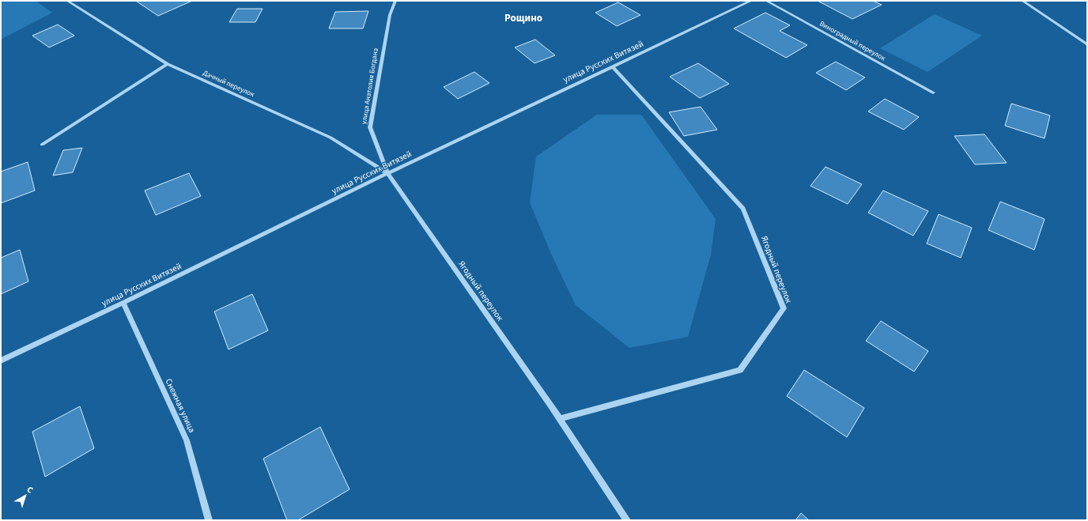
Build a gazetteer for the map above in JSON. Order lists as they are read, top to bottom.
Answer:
{
  "streets": {
    "street": [
      "Виноградный переулок",
      "улица Русских Витязей",
      "Дачный переулок",
      "улица Анатолия Богдана",
      "Ягодный переулок",
      "Снежная улица"
    ]
  },
  "crossings": [
    ["улица Русских Витязей", "Дачный переулок"],
    ["улица Русских Витязей", "улица Анатолия Богдана"],
    ["улица Русских Витязей", "Ягодный переулок"],
    ["улица Русских Витязей", "Снежная улица"],
    ["Дачный переулок", "улица Анатолия Богдана"],
    ["Дачный переулок", "Ягодный переулок"],
    ["улица Анатолия Богдана", "Ягодный переулок"]
  ],
  "districts": ["Рощино"],
  "north": "top right"
}
